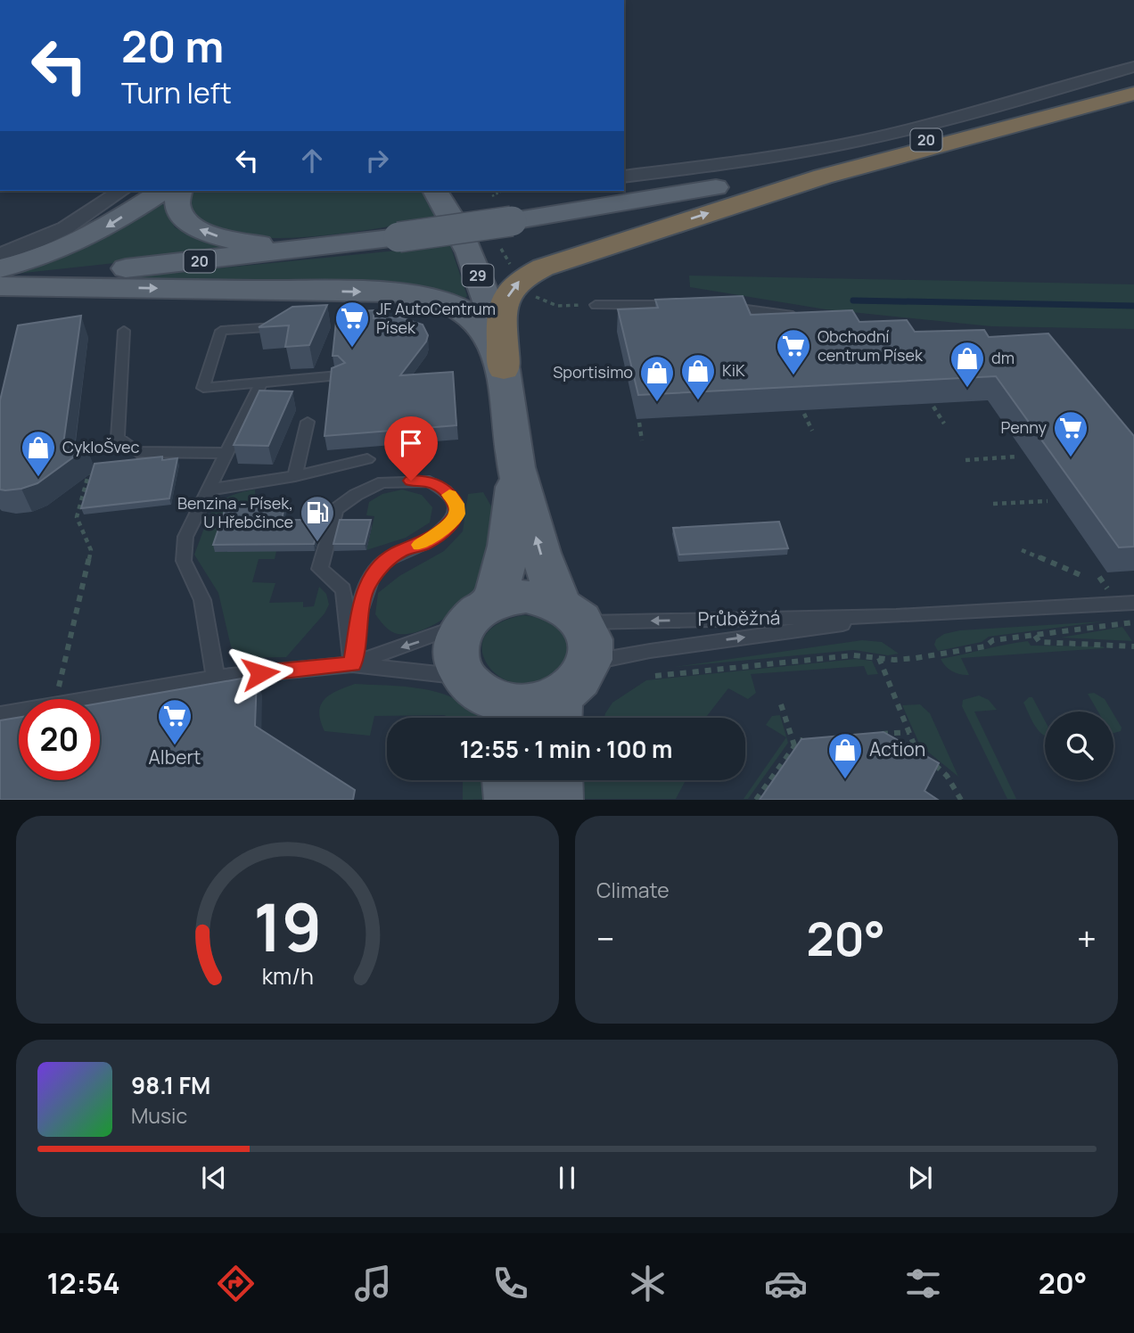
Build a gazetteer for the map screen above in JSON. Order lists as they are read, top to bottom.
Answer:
{
  "streets": {
    "highway": ["20"],
    "main road": ["29"],
    "lane": ["Průběžná"]
  },
  "crossings": [
    ["29", "Průběžná"]
  ],
  "places": {
    "supermarket": [
      "JF AutoCentrum Písek",
      "Obchodní centrum Písek",
      "Penny",
      "Albert"
    ],
    "shop": [
      "dm",
      "KiK",
      "Sportisimo",
      "CykloŠvec",
      "Action"
    ],
    "fuel station": ["Benzina - Písek, U Hřebčince"]
  },
  "page": {
    "turn": ["20 m", "Turn left"],
    "limit": "20",
    "trip": "12:55 · 1 min · 100 m",
    "tile": "Climate",
    "heat": ["−", "20°", "+"],
    "song": ["98.1 FM", "Music"],
    "tabs": ["12:54", "20°"],
    "gauge": ["19", "km/h"]
  }
}
